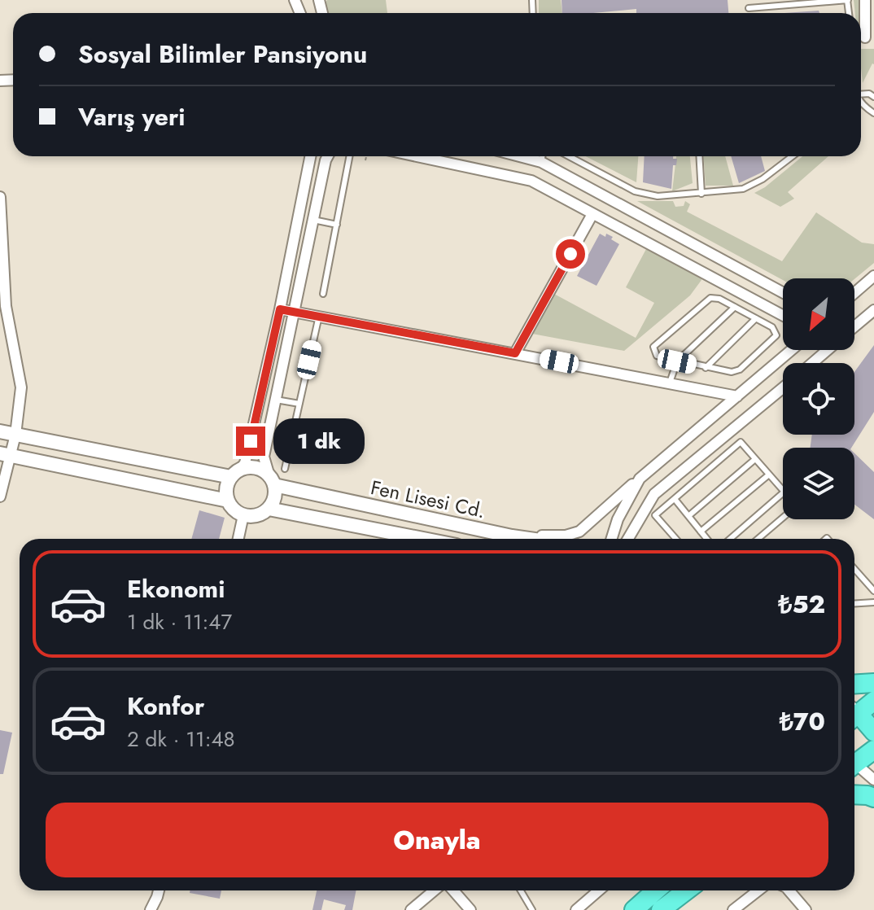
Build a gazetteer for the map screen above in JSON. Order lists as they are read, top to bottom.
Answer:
{
  "streets": {
    "street": ["Fen Lisesi Cd."]
  },
  "north": "bottom left",
  "page": {
    "banner": ["Sosyal Bilimler Pansiyonu", "Varış yeri"],
    "bubble": "1 dk",
    "list": [
      {
        "name": "Ekonomi",
        "note": "1 dk · 11:47",
        "value": "₺52"
      },
      {
        "name": "Konfor",
        "note": "2 dk · 11:48",
        "value": "₺70"
      }
    ],
    "buttons": "Onayla"
  }
}
